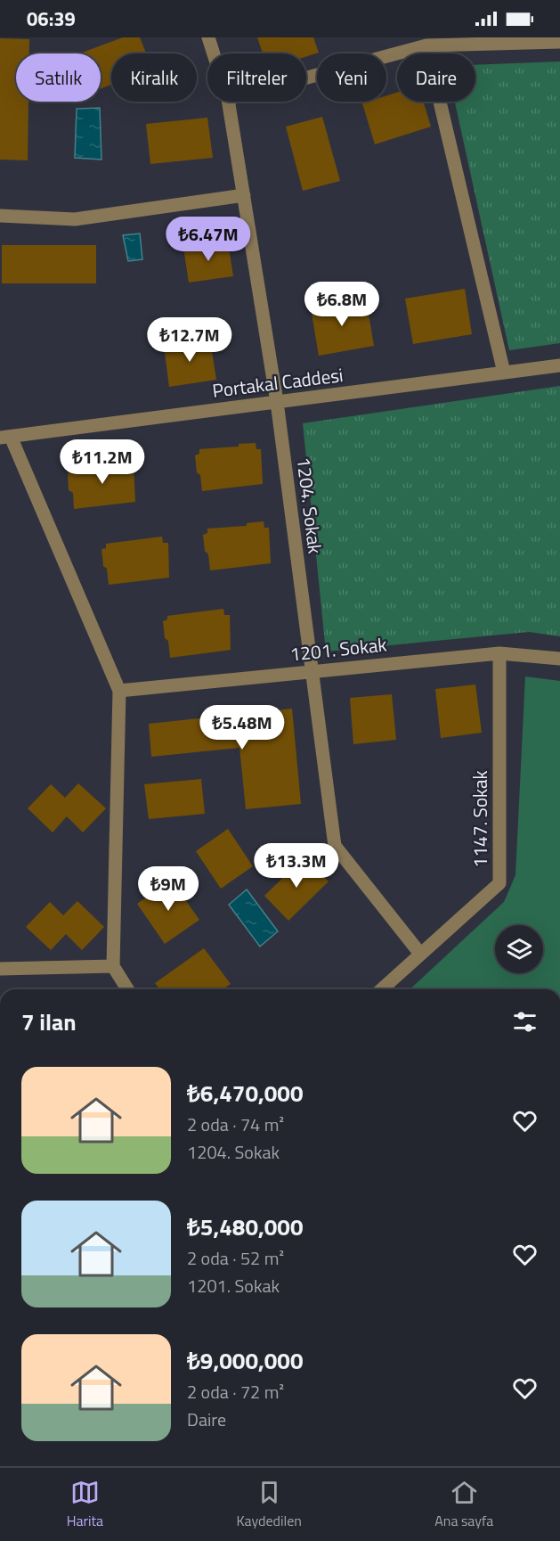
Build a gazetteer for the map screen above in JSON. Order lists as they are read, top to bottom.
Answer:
{
  "streets": {
    "street": [
      "Portakal Caddesi",
      "1204. Sokak",
      "1201. Sokak",
      "1147. Sokak"
    ]
  },
  "crossings": [
    ["Portakal Caddesi", "1204. Sokak"],
    ["1204. Sokak", "1201. Sokak"],
    ["1204. Sokak", "1147. Sokak"],
    ["1201. Sokak", "1147. Sokak"]
  ],
  "page": {
    "status": "06:39",
    "chip": [
      "Satılık",
      "Kiralık",
      "Filtreler",
      "Yeni",
      "Daire"
    ],
    "price": [
      "₺6.47M",
      "₺6.8M",
      "₺12.7M",
      "₺11.2M",
      "₺5.48M",
      "₺13.3M",
      "₺9M"
    ],
    "heading": "7 ilan",
    "list": [
      {
        "name": "₺6,470,000",
        "note": "2 oda · 74 m² · 1204. Sokak"
      },
      {
        "name": "₺5,480,000",
        "note": "2 oda · 52 m² · 1201. Sokak"
      },
      {
        "name": "₺9,000,000",
        "note": "2 oda · 72 m² · Daire"
      }
    ],
    "tabs": ["Harita", "Kaydedilen", "Ana sayfa"]
  }
}
